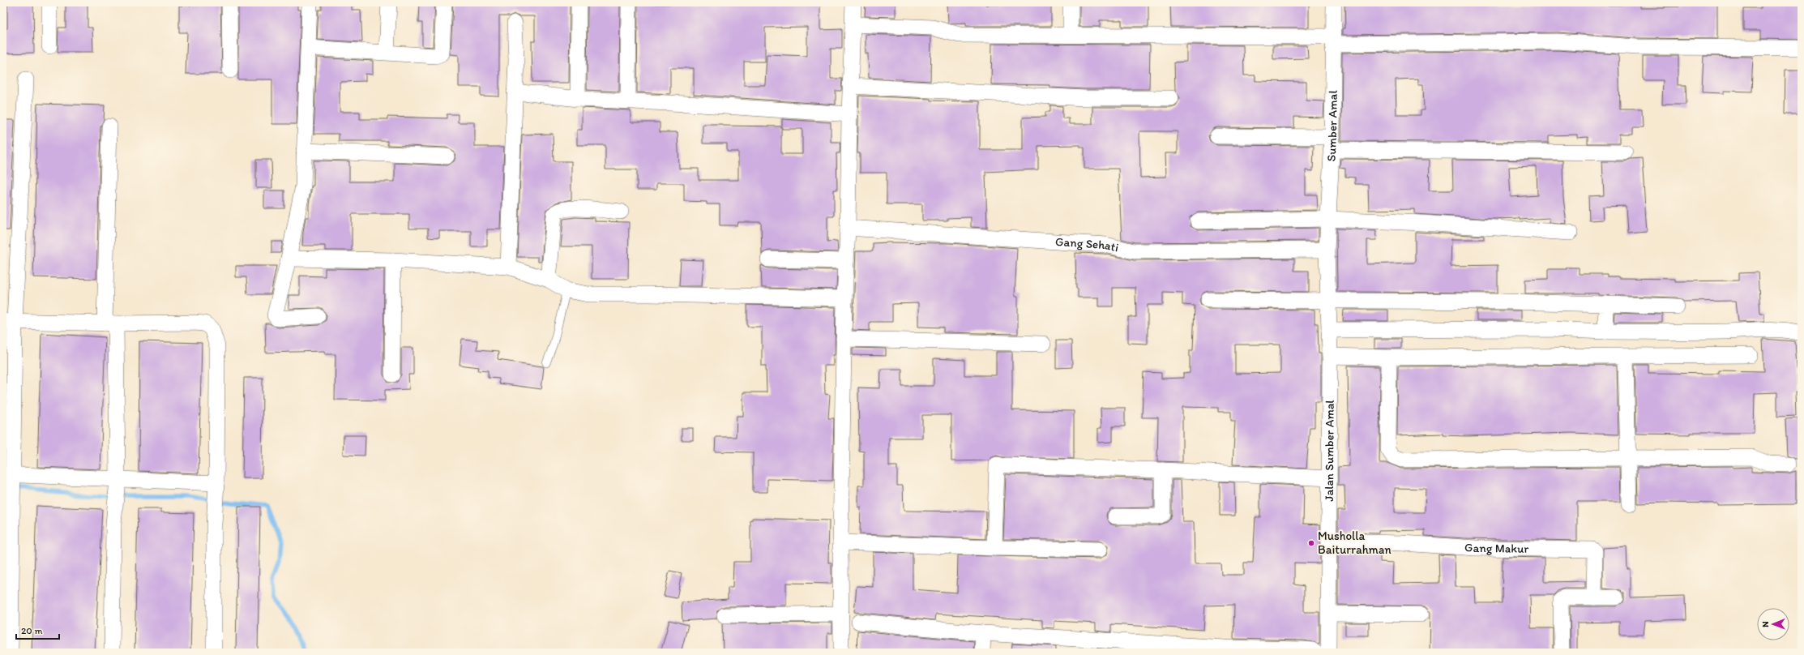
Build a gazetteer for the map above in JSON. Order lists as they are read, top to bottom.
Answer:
{
  "streets": {
    "street": [
      "Sumber Amal",
      "Gang Sehati",
      "Jalan Sumber Amal",
      "Gang Makur"
    ]
  },
  "crossings": [
    ["Sumber Amal", "Gang Sehati"],
    ["Sumber Amal", "Jalan Sumber Amal"],
    ["Gang Sehati", "Jalan Sumber Amal"],
    ["Jalan Sumber Amal", "Gang Makur"]
  ],
  "places": ["Musholla Baiturrahman"],
  "scale_bar": "20 m",
  "north": "left"
}
